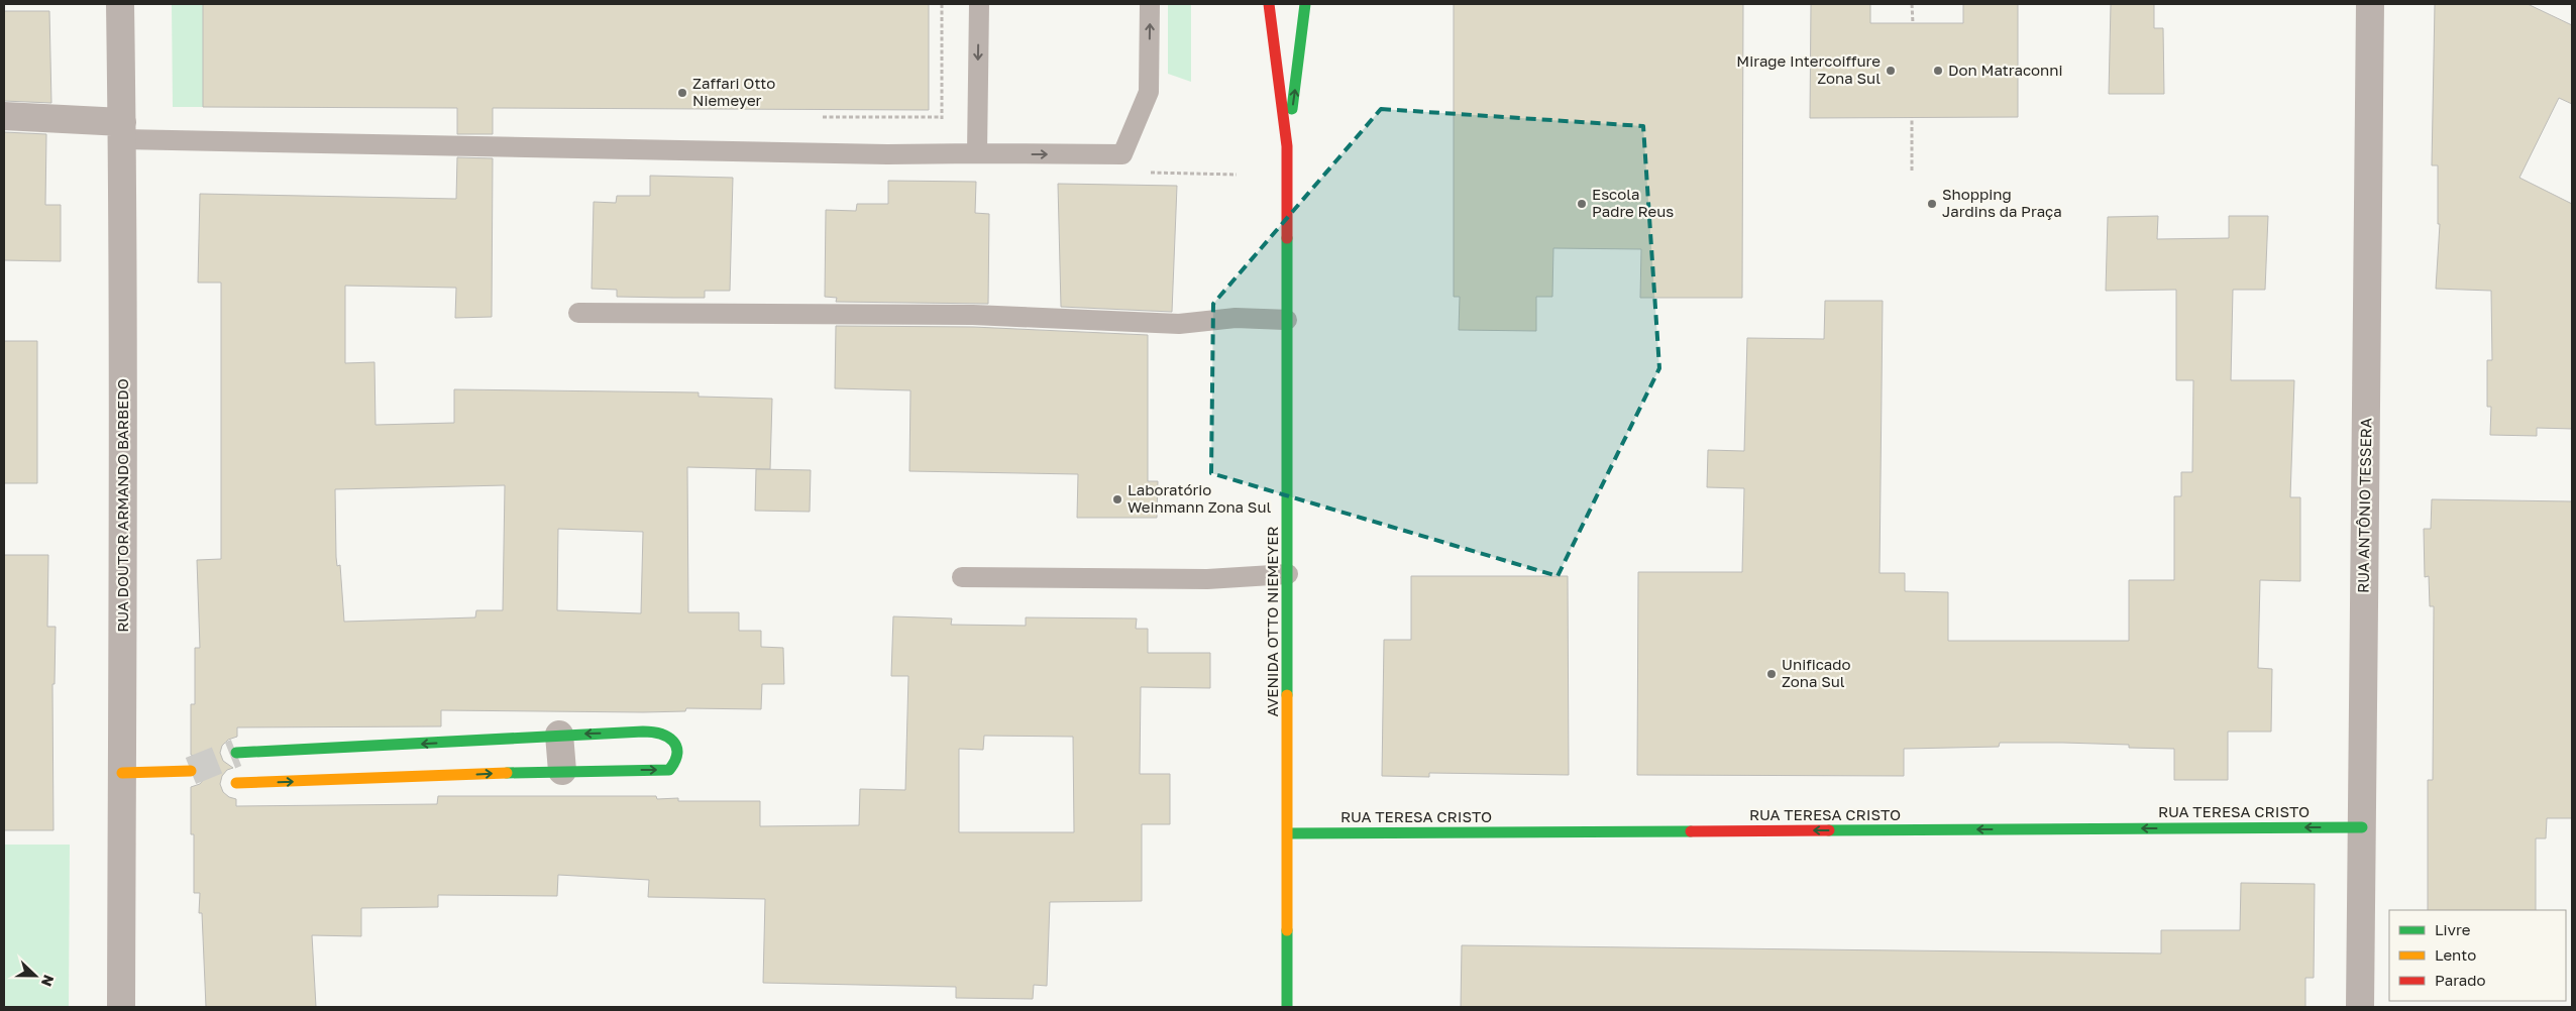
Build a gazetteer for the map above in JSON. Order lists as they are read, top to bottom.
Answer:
{
  "streets": {
    "street": [
      "RUA DOUTOR ARMANDO BARBEDO",
      "RUA ANTÔNIO TESSERA",
      "AVENIDA OTTO NIEMEYER",
      "RUA TERESA CRISTO"
    ]
  },
  "crossings": [
    ["RUA ANTÔNIO TESSERA", "RUA TERESA CRISTO"],
    ["AVENIDA OTTO NIEMEYER", "RUA TERESA CRISTO"]
  ],
  "one_way": ["RUA TERESA CRISTO"],
  "places": [
    "Mirage Intercoiffure Zona Sul",
    "Don Matraconni",
    "Zaffari Otto Niemeyer",
    "Escola Padre Reus",
    "Shopping Jardins da Praça",
    "Laboratório Weinmann Zona Sul",
    "Unificado Zona Sul"
  ],
  "legend": ["Livre", "Lento", "Parado"],
  "north": "right"
}
